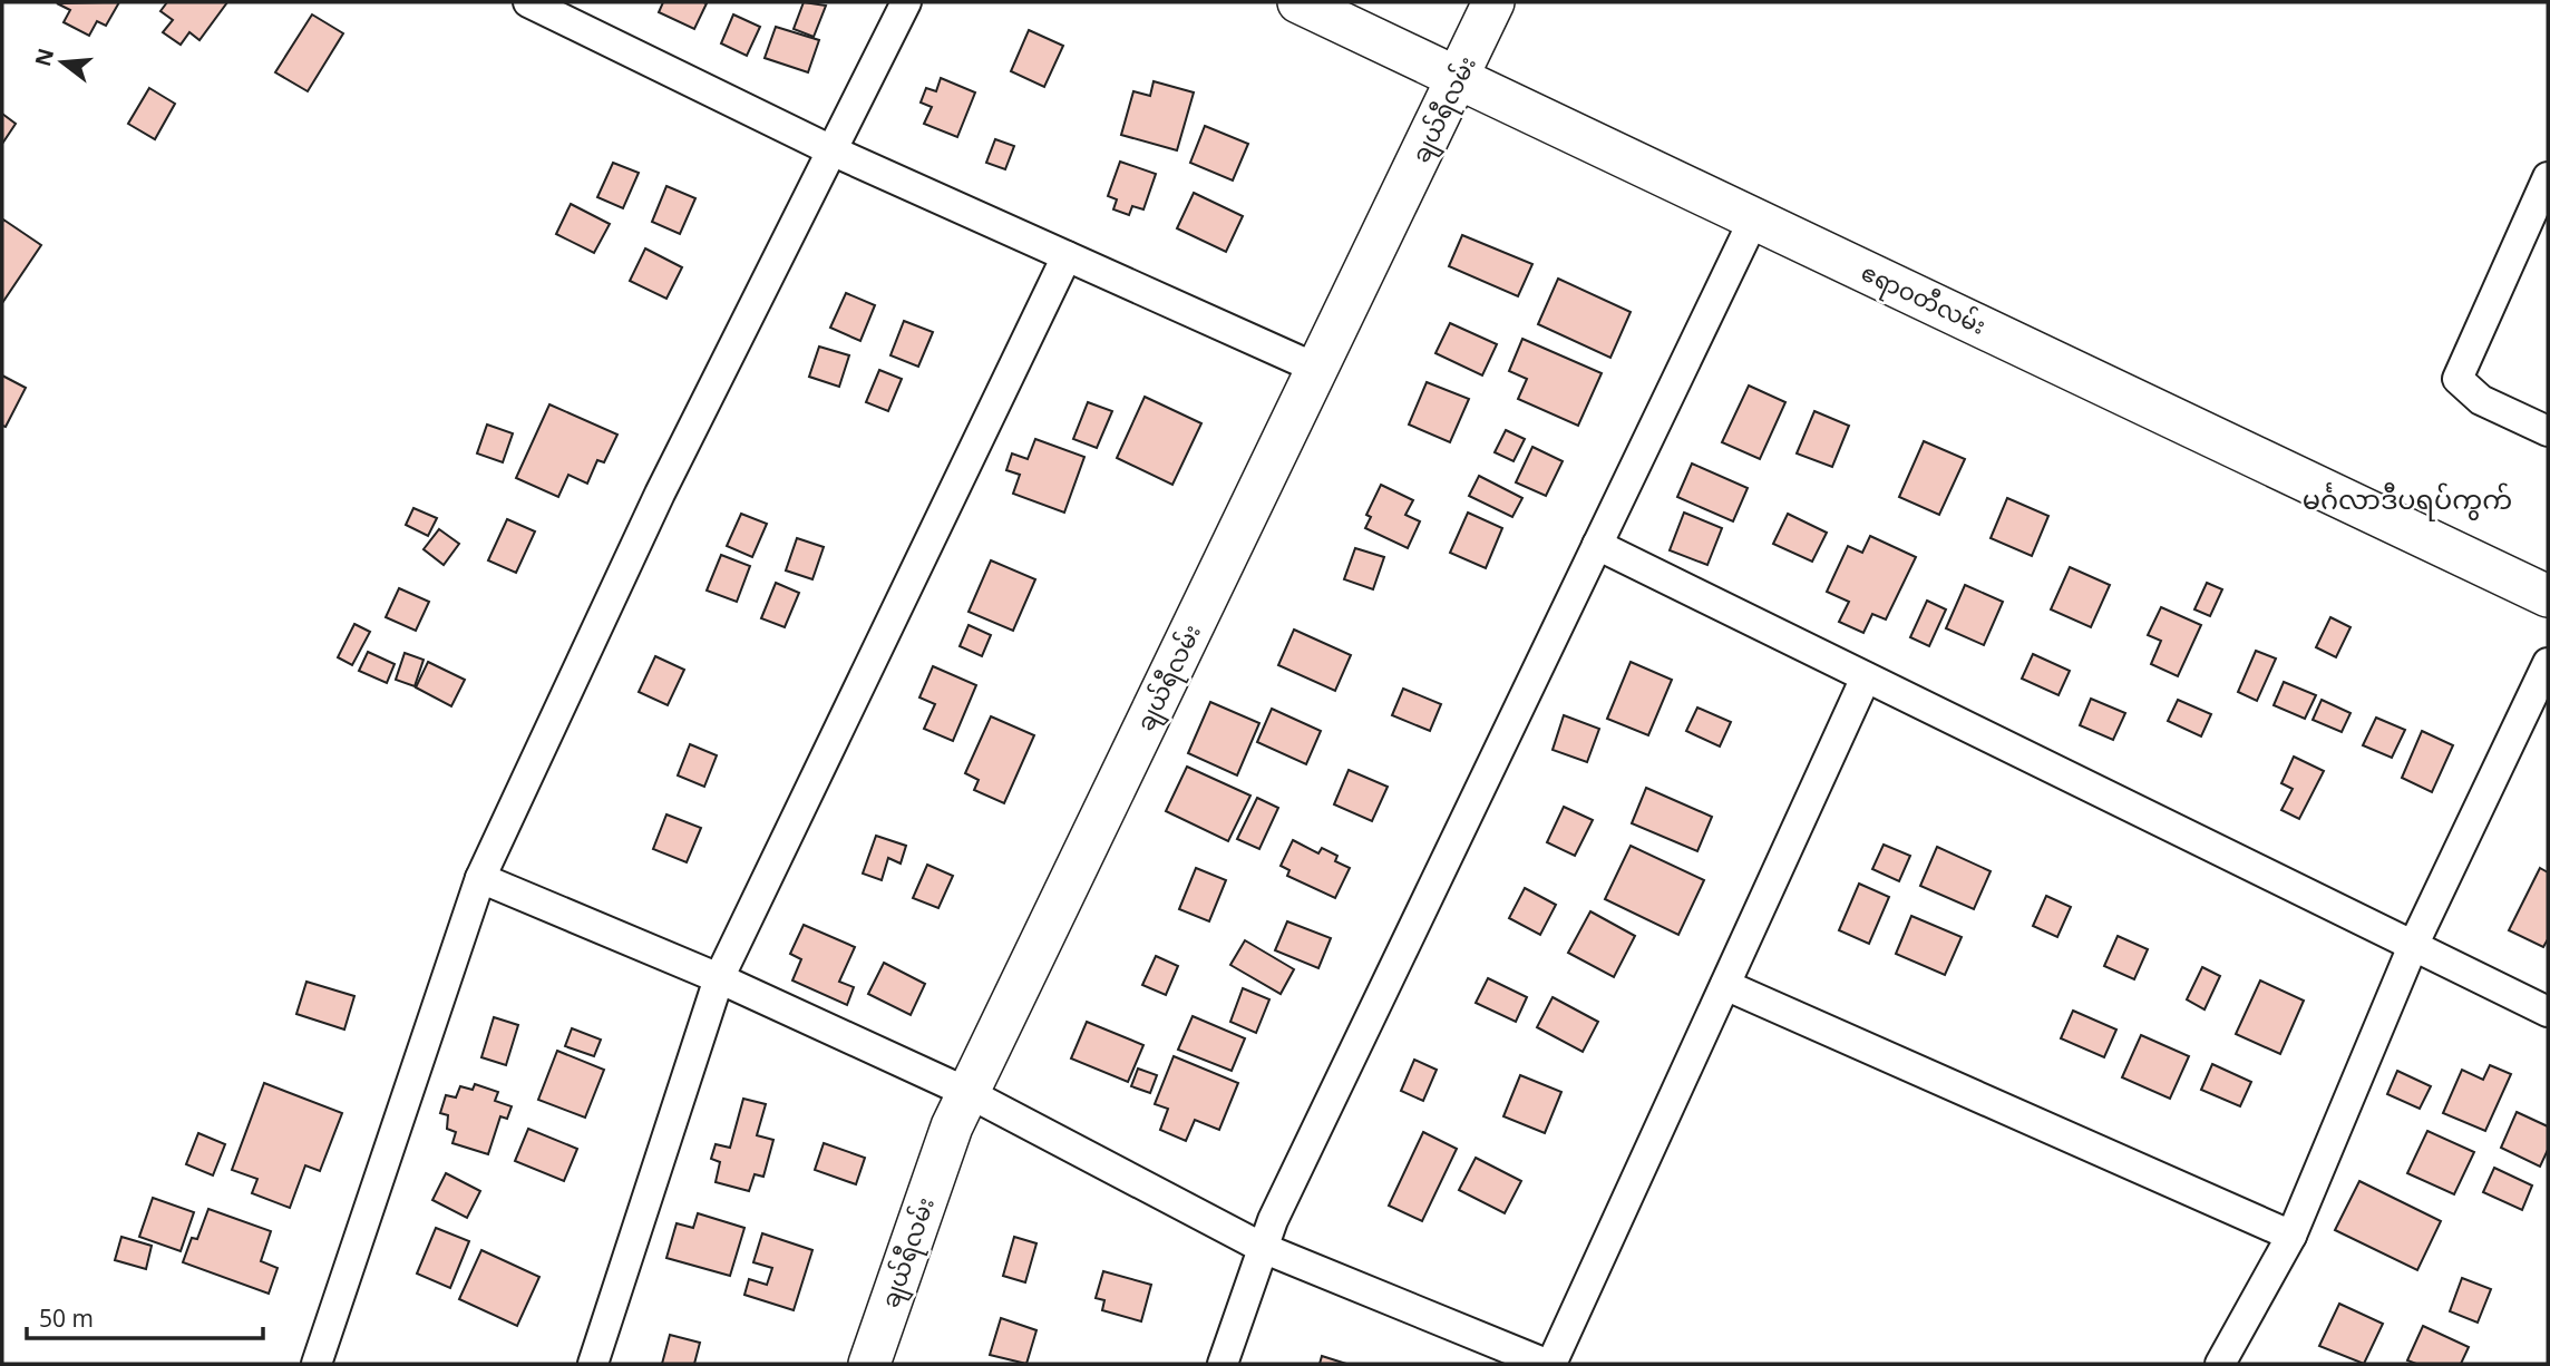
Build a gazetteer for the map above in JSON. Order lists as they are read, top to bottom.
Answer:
{
  "streets": {
    "street": ["ချယ်ရီလမ်း", "ဧရာဝတီလမ်း"]
  },
  "crossings": [
    ["ချယ်ရီလမ်း", "ဧရာဝတီလမ်း"]
  ],
  "districts": ["မင်္ဂလာဒီပရပ်ကွက်"],
  "scale_bar": "50 m",
  "north": "left"
}
